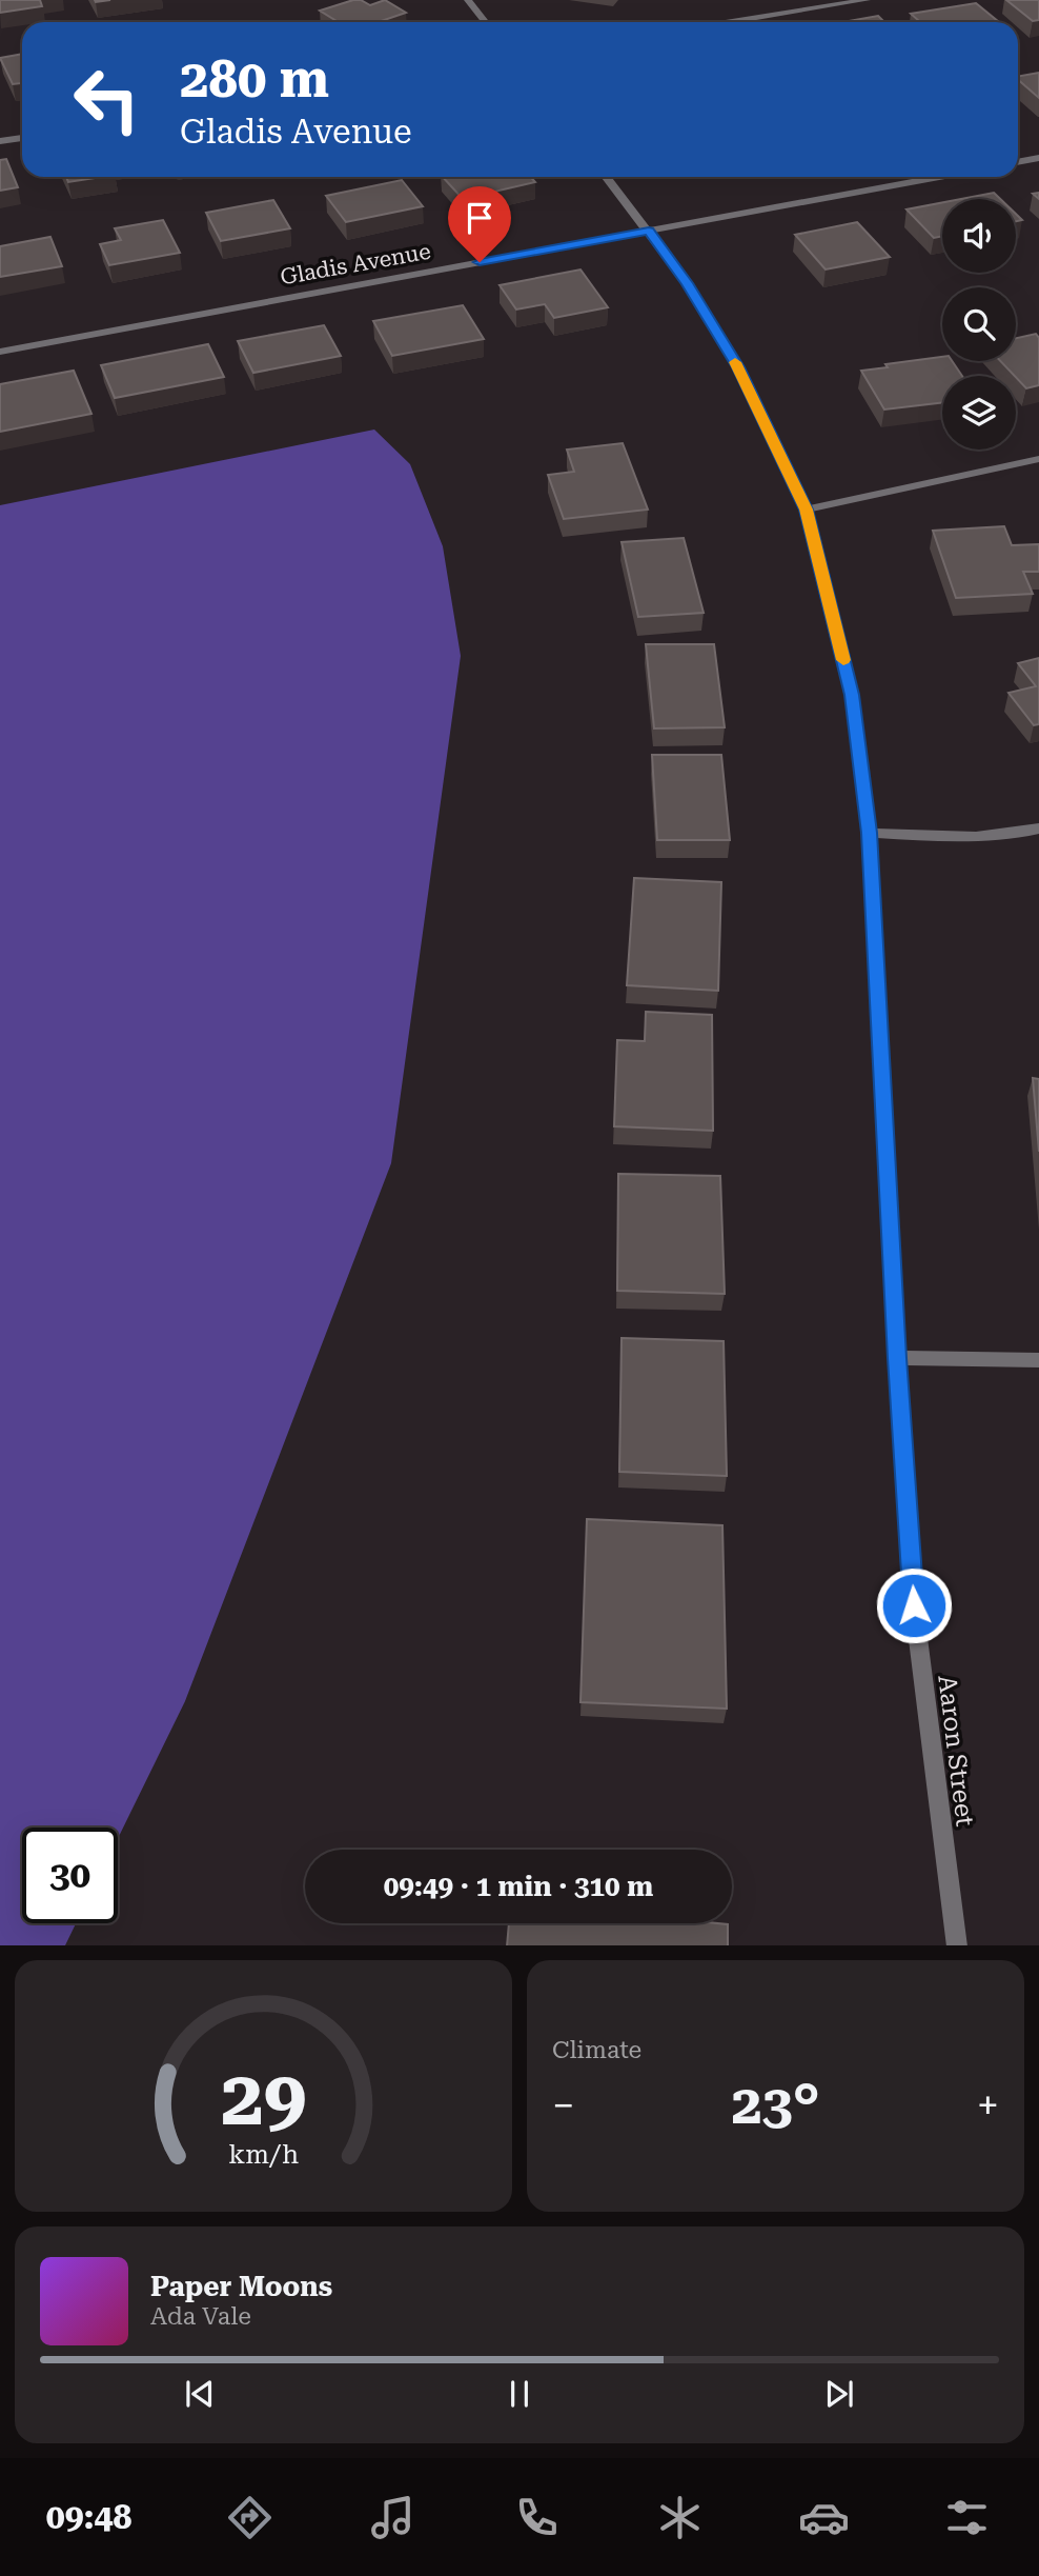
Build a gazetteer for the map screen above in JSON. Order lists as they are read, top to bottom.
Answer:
{
  "streets": {
    "street": ["Gladis Avenue", "Aaron Street"]
  },
  "crossings": [
    ["Gladis Avenue", "Aaron Street"]
  ],
  "page": {
    "turn": ["280 m", "Gladis Avenue"],
    "limit": "30",
    "trip": "09:49 · 1 min · 310 m",
    "tile": "Climate",
    "heat": ["−", "23°", "+"],
    "song": ["Paper Moons", "Ada Vale"],
    "tabs": "09:48",
    "gauge": ["29", "km/h"]
  }
}
